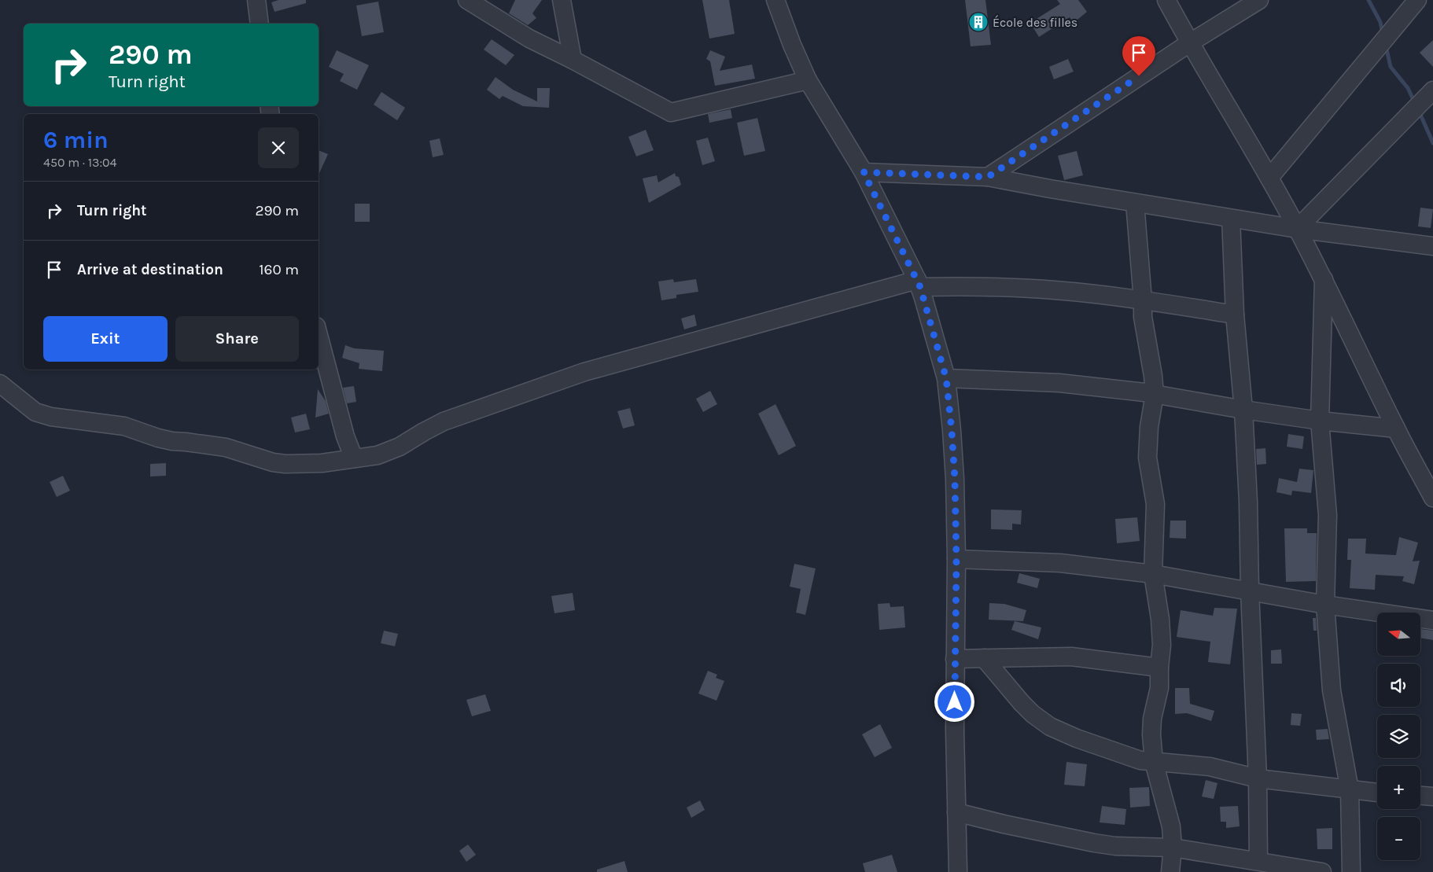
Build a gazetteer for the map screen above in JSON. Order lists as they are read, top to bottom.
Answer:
{
  "places": {
    "building": ["École des filles"]
  },
  "north": "left",
  "page": {
    "turn": ["290 m", "Turn right"],
    "heading": ["6 min", "450 m · 13:04"],
    "list": [
      {
        "name": "Turn right",
        "value": "290 m"
      },
      {
        "name": "Arrive at destination",
        "value": "160 m"
      }
    ],
    "buttons": ["Exit", "Share"],
    "map_buttons": ["+", "−"]
  }
}
